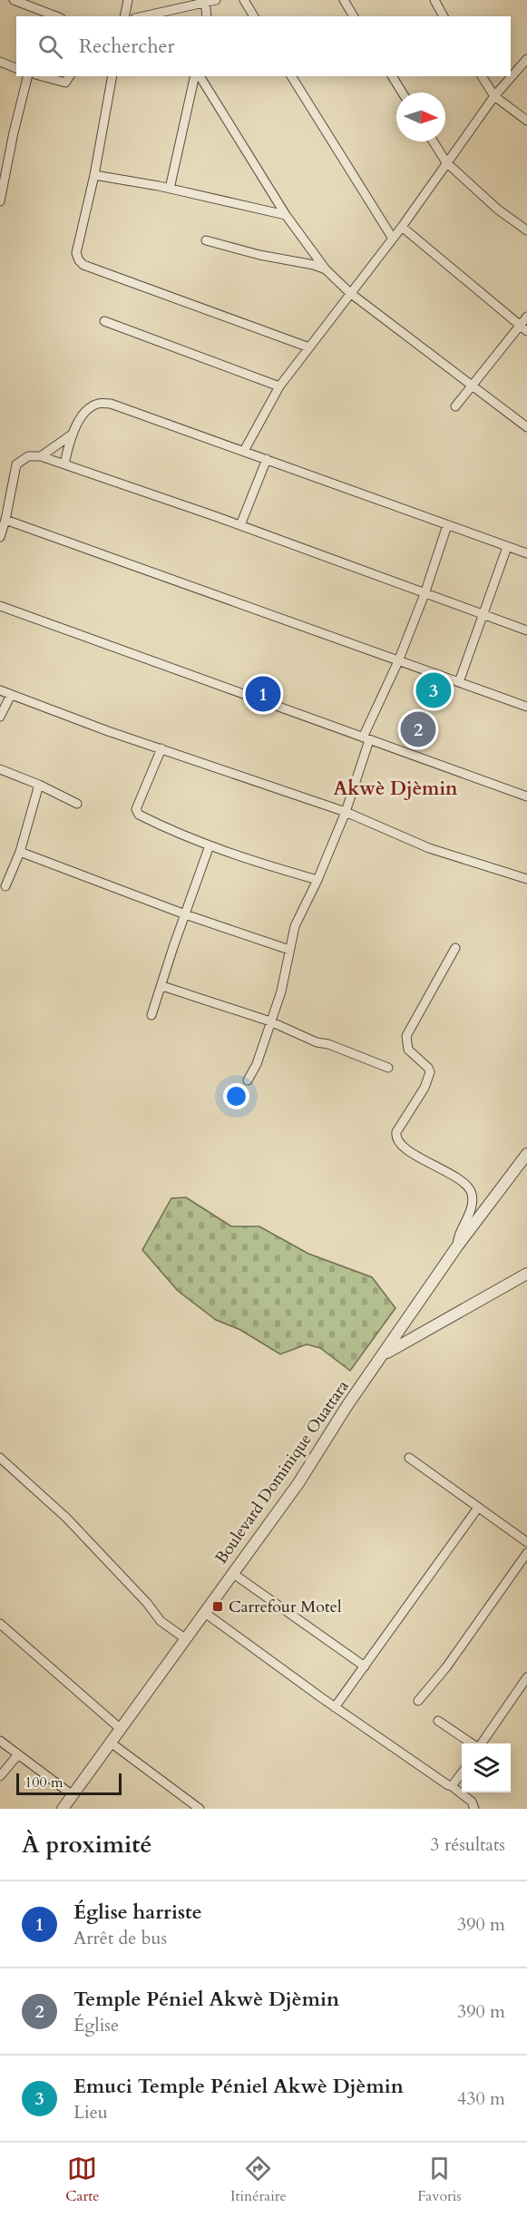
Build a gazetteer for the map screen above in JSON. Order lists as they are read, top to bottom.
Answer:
{
  "streets": {
    "street": ["Boulevard Dominique Ouattara"]
  },
  "districts": ["Akwè Djèmin"],
  "places": {
    "transit": ["Carrefour Motel"]
  },
  "scale_bar": "100 m",
  "north": "right",
  "page": {
    "search": "Rechercher",
    "pins": ["3", "1", "2"],
    "scale": "100 m",
    "heading": ["À proximité", "3 résultats"],
    "list": [
      {
        "mark": "1",
        "name": "Église harriste",
        "note": "Arrêt de bus",
        "value": "390 m"
      },
      {
        "mark": "2",
        "name": "Temple Péniel Akwè Djèmin",
        "note": "Église",
        "value": "390 m"
      },
      {
        "mark": "3",
        "name": "Emuci Temple Péniel Akwè Djèmin",
        "note": "Lieu",
        "value": "430 m"
      }
    ],
    "nav": ["Carte", "Itinéraire", "Favoris"]
  }
}
